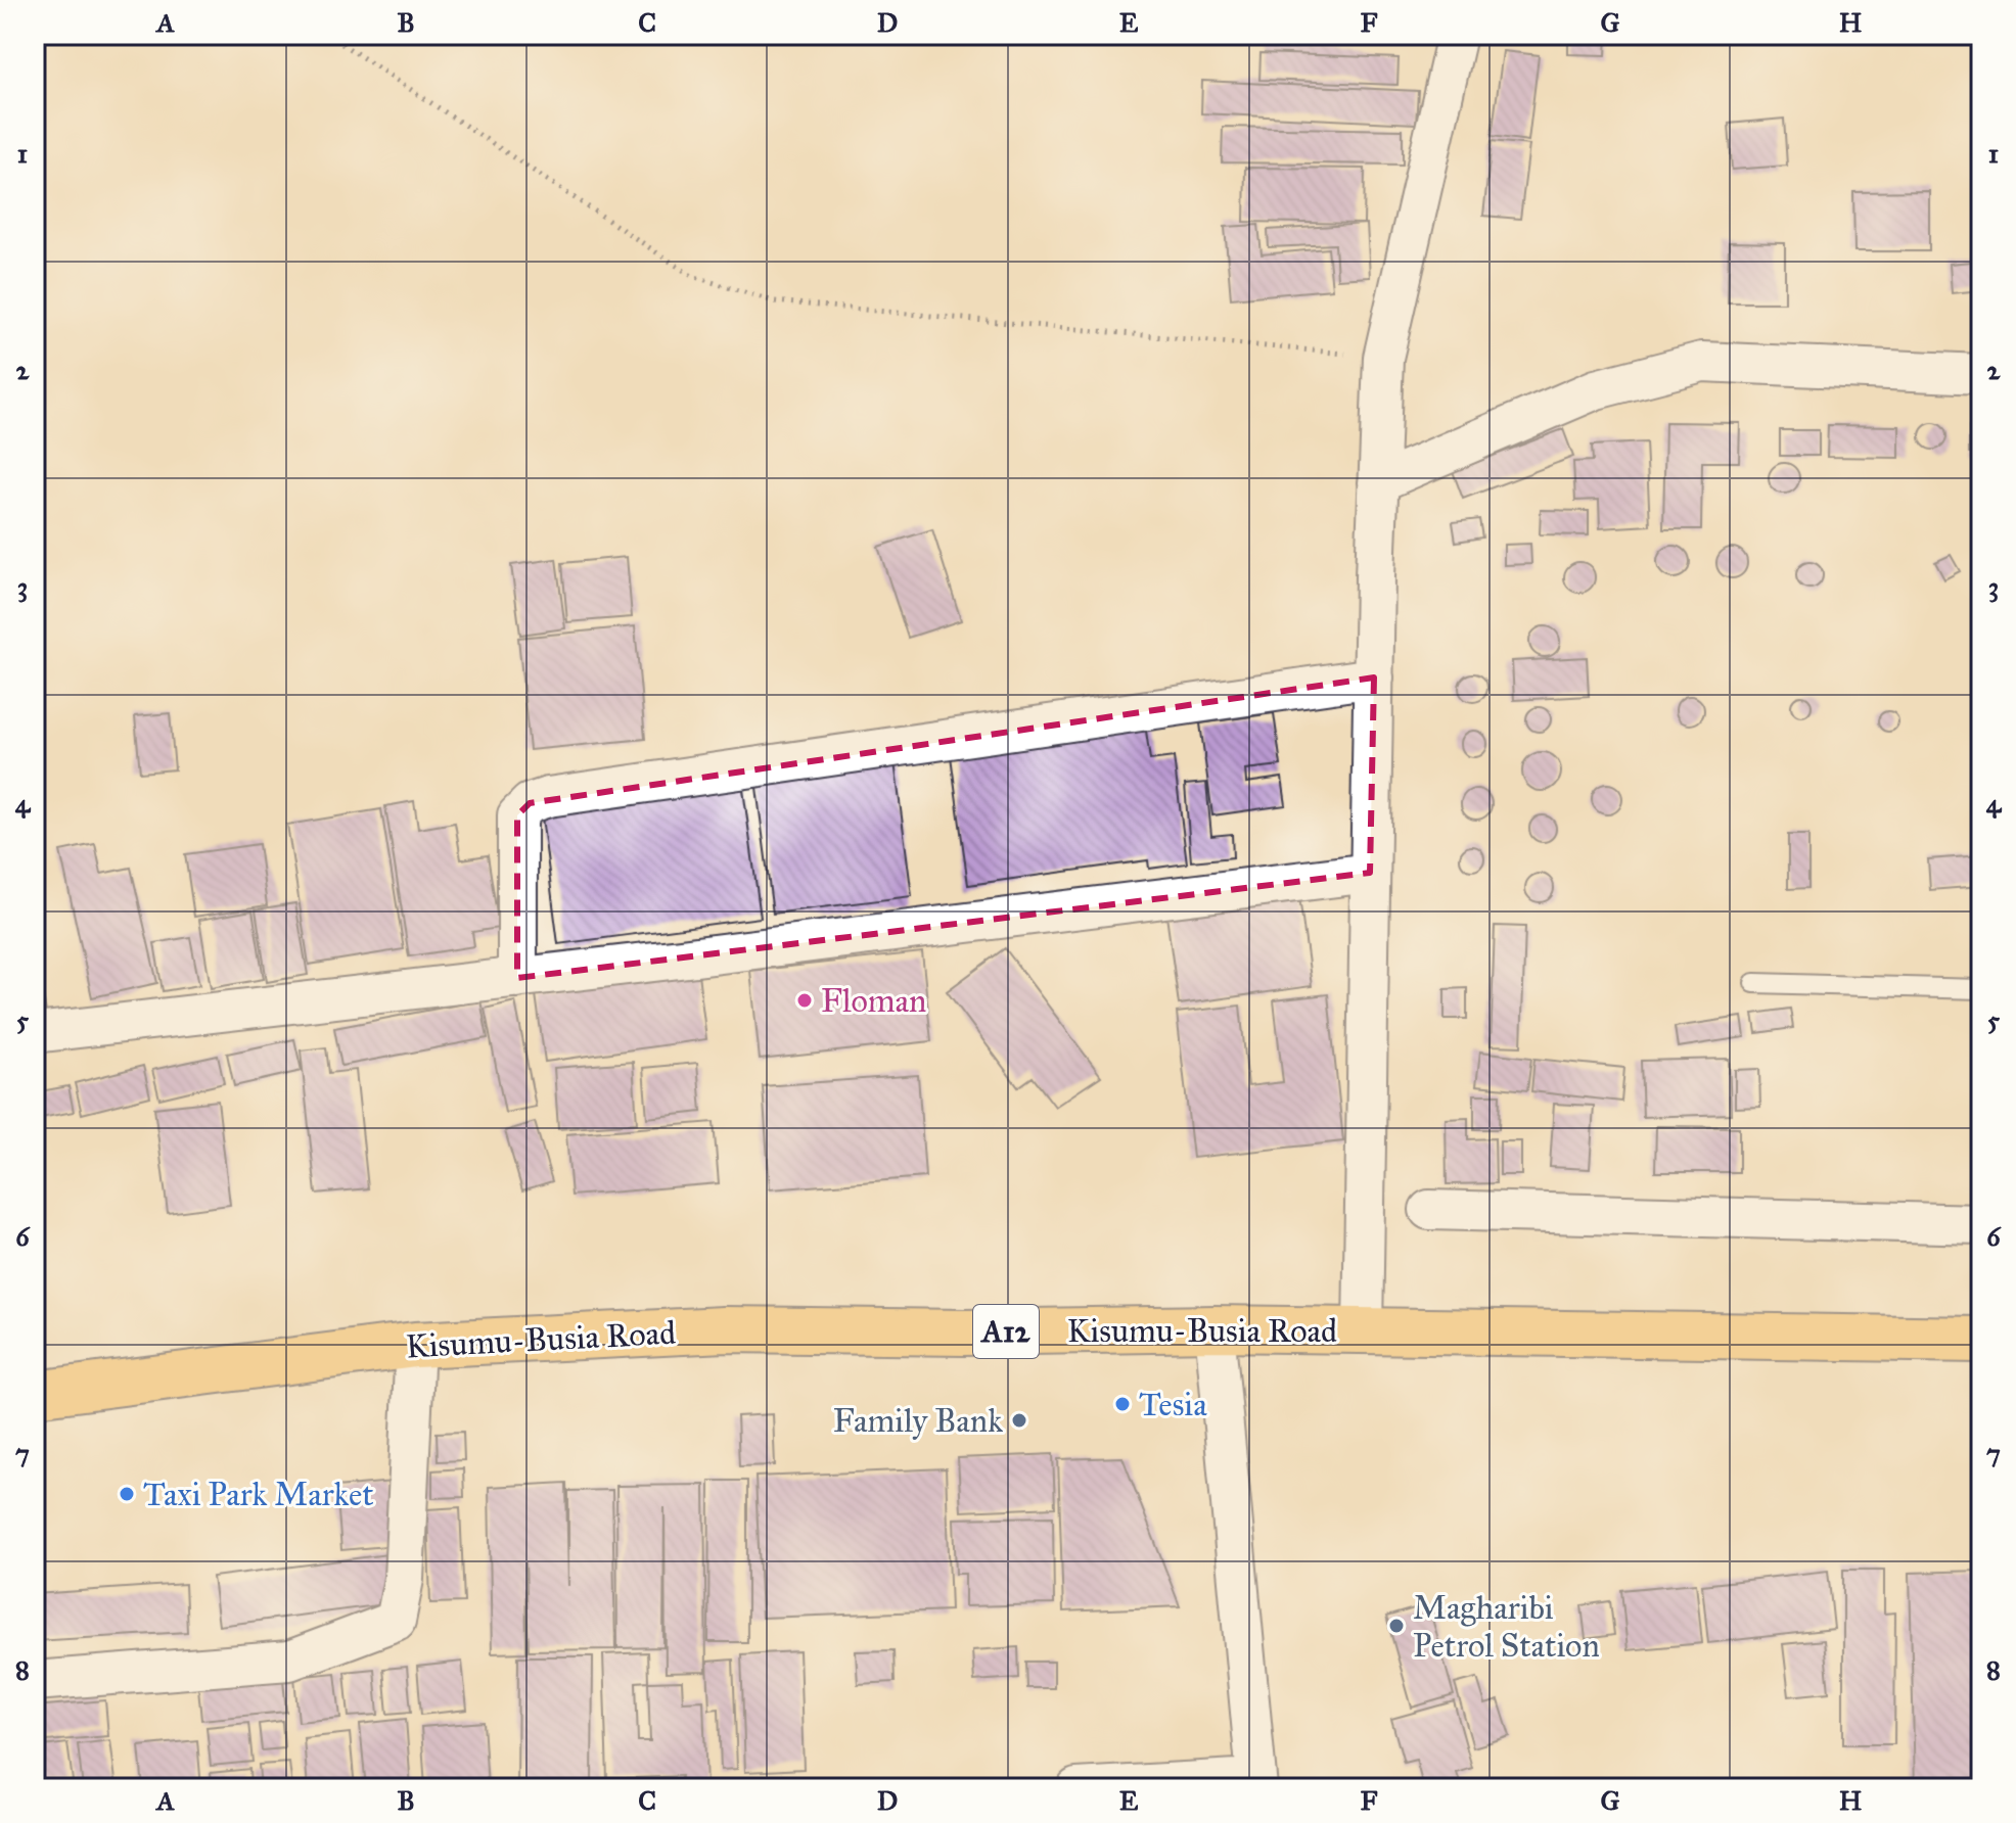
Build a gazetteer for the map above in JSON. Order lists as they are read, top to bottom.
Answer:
{
  "streets": {
    "highway": ["Kisumu-Busia Road", "A12"]
  },
  "places": [
    "Floman",
    "Tesia",
    "Family Bank",
    "Taxi Park Market",
    "Magharibi Petrol Station"
  ],
  "grid": {
    "columns": [
      "A",
      "B",
      "C",
      "D",
      "E",
      "F",
      "G",
      "H"
    ],
    "rows": [
      "1",
      "2",
      "3",
      "4",
      "5",
      "6",
      "7",
      "8"
    ]
  }
}
